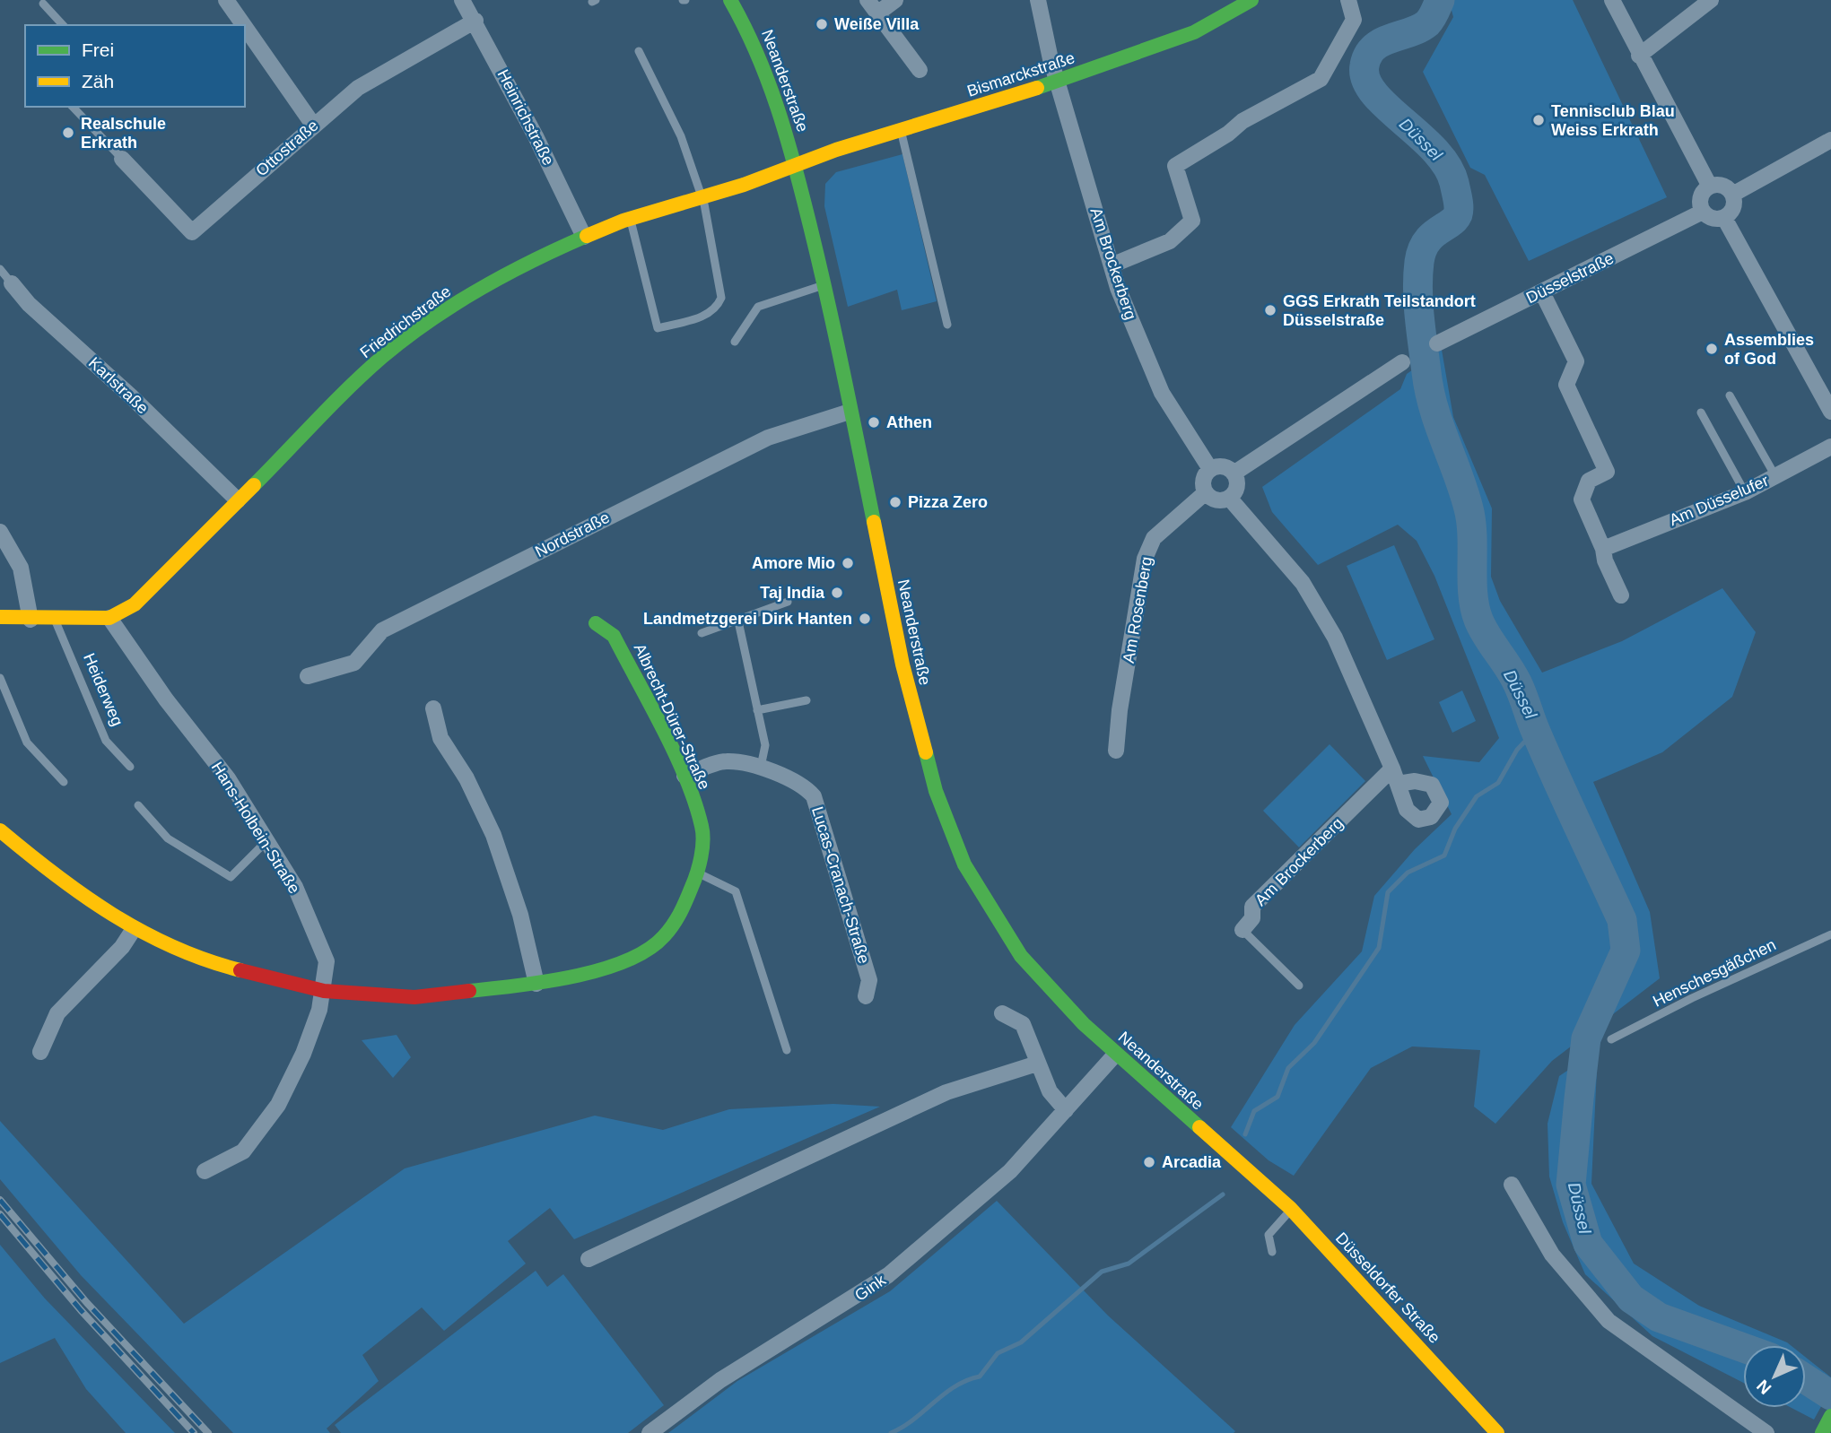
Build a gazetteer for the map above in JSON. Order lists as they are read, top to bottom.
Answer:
{
  "streets": {
    "street": [
      "Bismarckstraße",
      "Neanderstraße",
      "Heinrichstraße",
      "Ottostraße",
      "Am Brockerberg",
      "Düsselstraße",
      "Friedrichstraße",
      "Karlstraße",
      "Am Düsselufer",
      "Nordstraße",
      "Am Rosenberg",
      "Albrecht-Dürer-Straße",
      "Hans-Holbein-Straße",
      "Lucas-Cranach-Straße",
      "Gink",
      "Düsseldorfer Straße"
    ],
    "lane": ["Heiderweg", "Henschesgäßchen"]
  },
  "crossings": [
    ["Bismarckstraße", "Neanderstraße"],
    ["Bismarckstraße", "Am Brockerberg"],
    ["Bismarckstraße", "Friedrichstraße"],
    ["Neanderstraße", "Friedrichstraße"],
    ["Neanderstraße", "Nordstraße"],
    ["Neanderstraße", "Gink"],
    ["Neanderstraße", "Düsseldorfer Straße"],
    ["Heinrichstraße", "Ottostraße"],
    ["Heinrichstraße", "Friedrichstraße"],
    ["Am Brockerberg", "Am Rosenberg"],
    ["Friedrichstraße", "Karlstraße"],
    ["Friedrichstraße", "Hans-Holbein-Straße"],
    ["Albrecht-Dürer-Straße", "Hans-Holbein-Straße"],
    ["Albrecht-Dürer-Straße", "Lucas-Cranach-Straße"]
  ],
  "water": ["Düssel"],
  "places": [
    "Weiße Villa",
    "Tennisclub Blau Weiss Erkrath",
    "Realschule Erkrath",
    "GGS Erkrath Teilstandort Düsselstraße",
    "Assemblies of God",
    "Athen",
    "Pizza Zero",
    "Amore Mio",
    "Taj India",
    "Landmetzgerei Dirk Hanten",
    "Arcadia"
  ],
  "legend": ["Frei", "Zäh"],
  "north": "bottom left"
}
